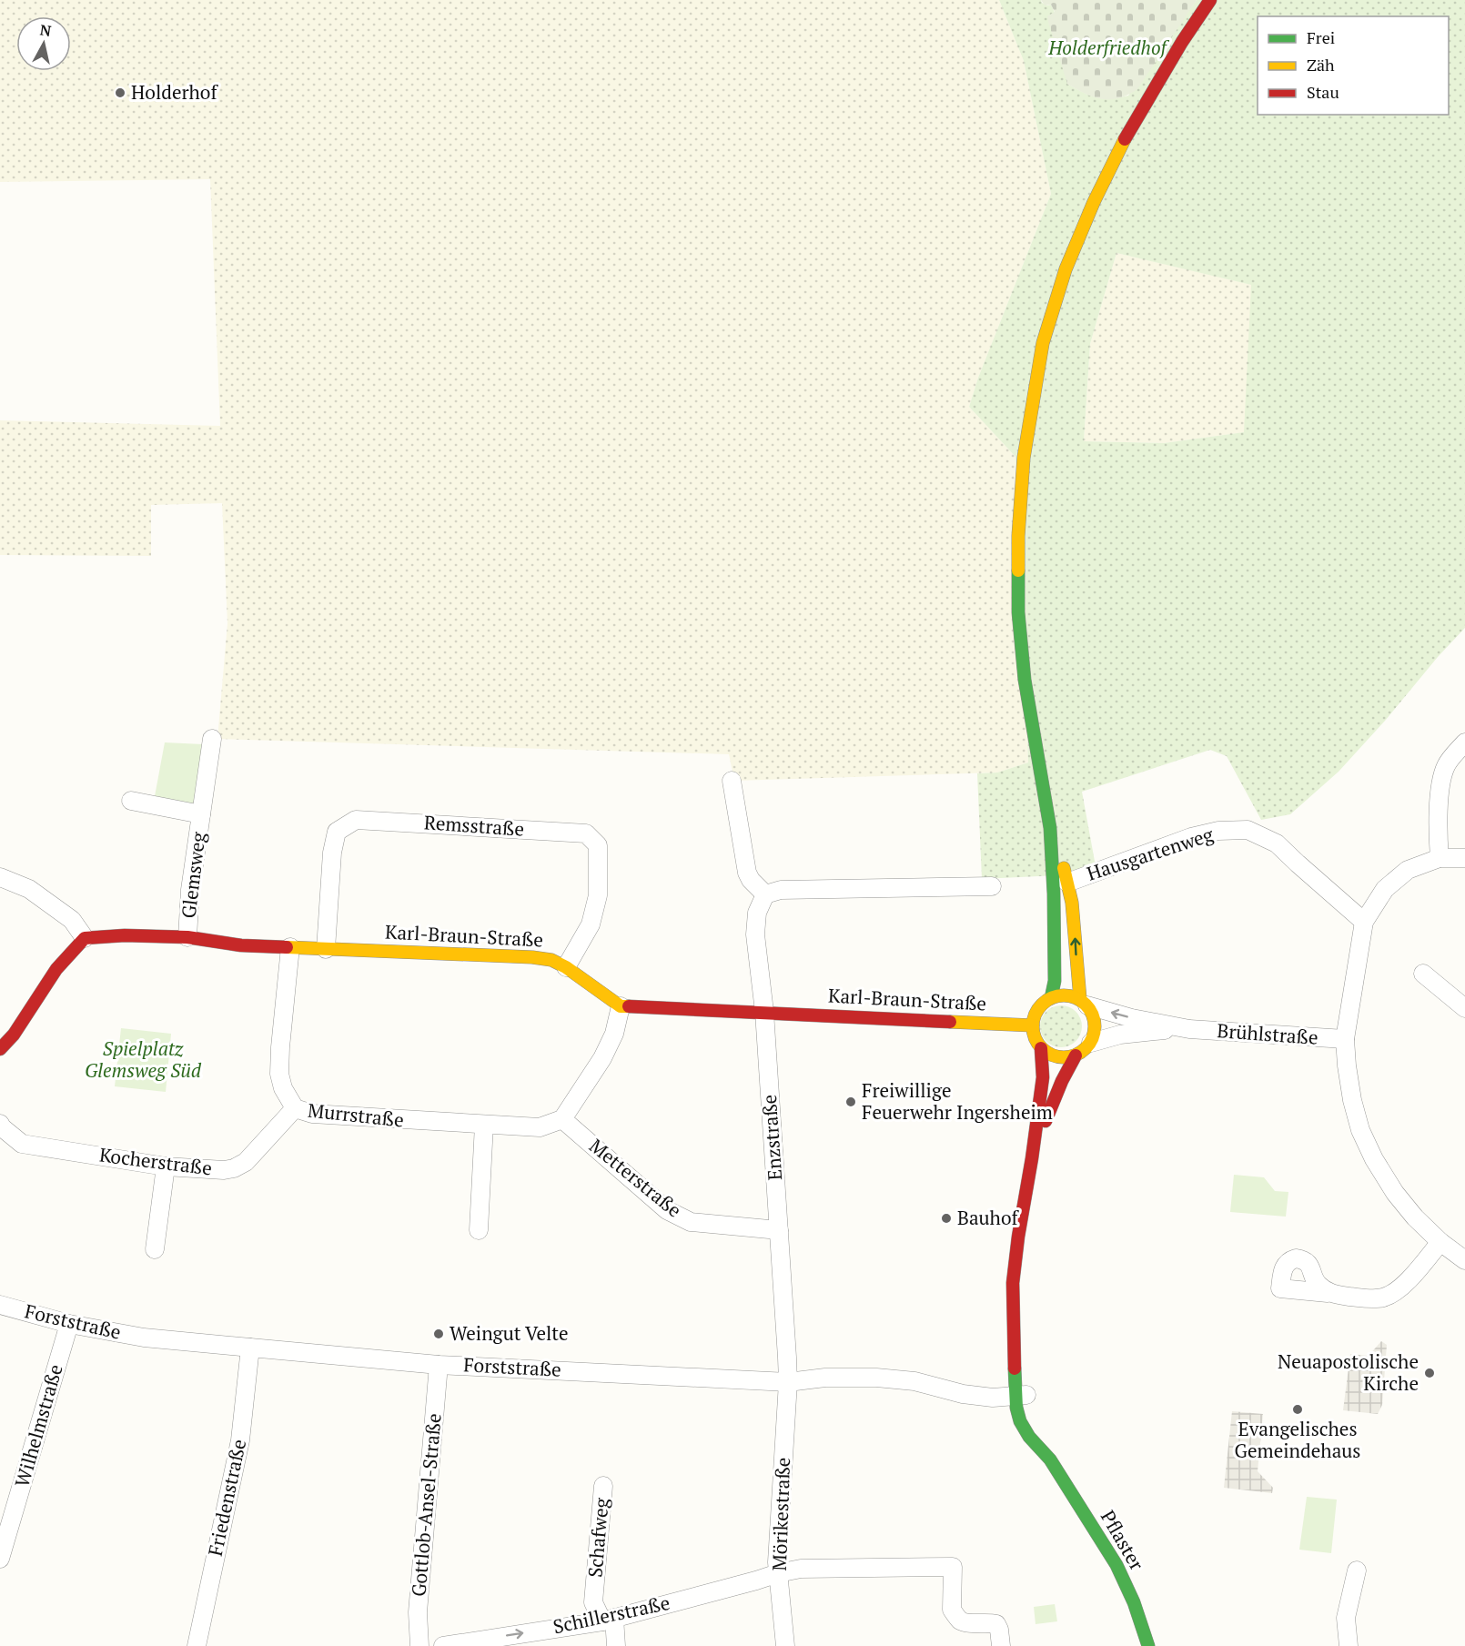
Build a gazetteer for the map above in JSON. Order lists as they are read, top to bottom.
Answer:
{
  "streets": {
    "street": [
      "Remsstraße",
      "Hausgartenweg",
      "Glemsweg",
      "Karl-Braun-Straße",
      "Brühlstraße",
      "Murrstraße",
      "Enzstraße",
      "Kocherstraße",
      "Metterstraße",
      "Forststraße",
      "Wilhelmstraße",
      "Friedenstraße",
      "Gottlob-Ansel-Straße",
      "Mörikestraße",
      "Schafweg",
      "Pflaster",
      "Schillerstraße"
    ]
  },
  "crossings": [
    ["Remsstraße", "Karl-Braun-Straße"],
    ["Glemsweg", "Karl-Braun-Straße"],
    ["Karl-Braun-Straße", "Brühlstraße"],
    ["Karl-Braun-Straße", "Murrstraße"],
    ["Karl-Braun-Straße", "Enzstraße"],
    ["Murrstraße", "Kocherstraße"],
    ["Murrstraße", "Metterstraße"],
    ["Enzstraße", "Metterstraße"],
    ["Enzstraße", "Forststraße"],
    ["Enzstraße", "Mörikestraße"],
    ["Forststraße", "Wilhelmstraße"],
    ["Forststraße", "Friedenstraße"],
    ["Forststraße", "Gottlob-Ansel-Straße"],
    ["Forststraße", "Mörikestraße"],
    ["Forststraße", "Pflaster"],
    ["Mörikestraße", "Schillerstraße"],
    ["Schafweg", "Schillerstraße"]
  ],
  "parks": ["Holderfriedhof", "Spielplatz Glemsweg Süd"],
  "places": [
    "Holderhof",
    "Freiwillige Feuerwehr Ingersheim",
    "Bauhof",
    "Weingut Velte",
    "Neuapostolische Kirche",
    "Evangelisches Gemeindehaus"
  ],
  "legend": ["Frei", "Zäh", "Stau"],
  "north": "top"
}
